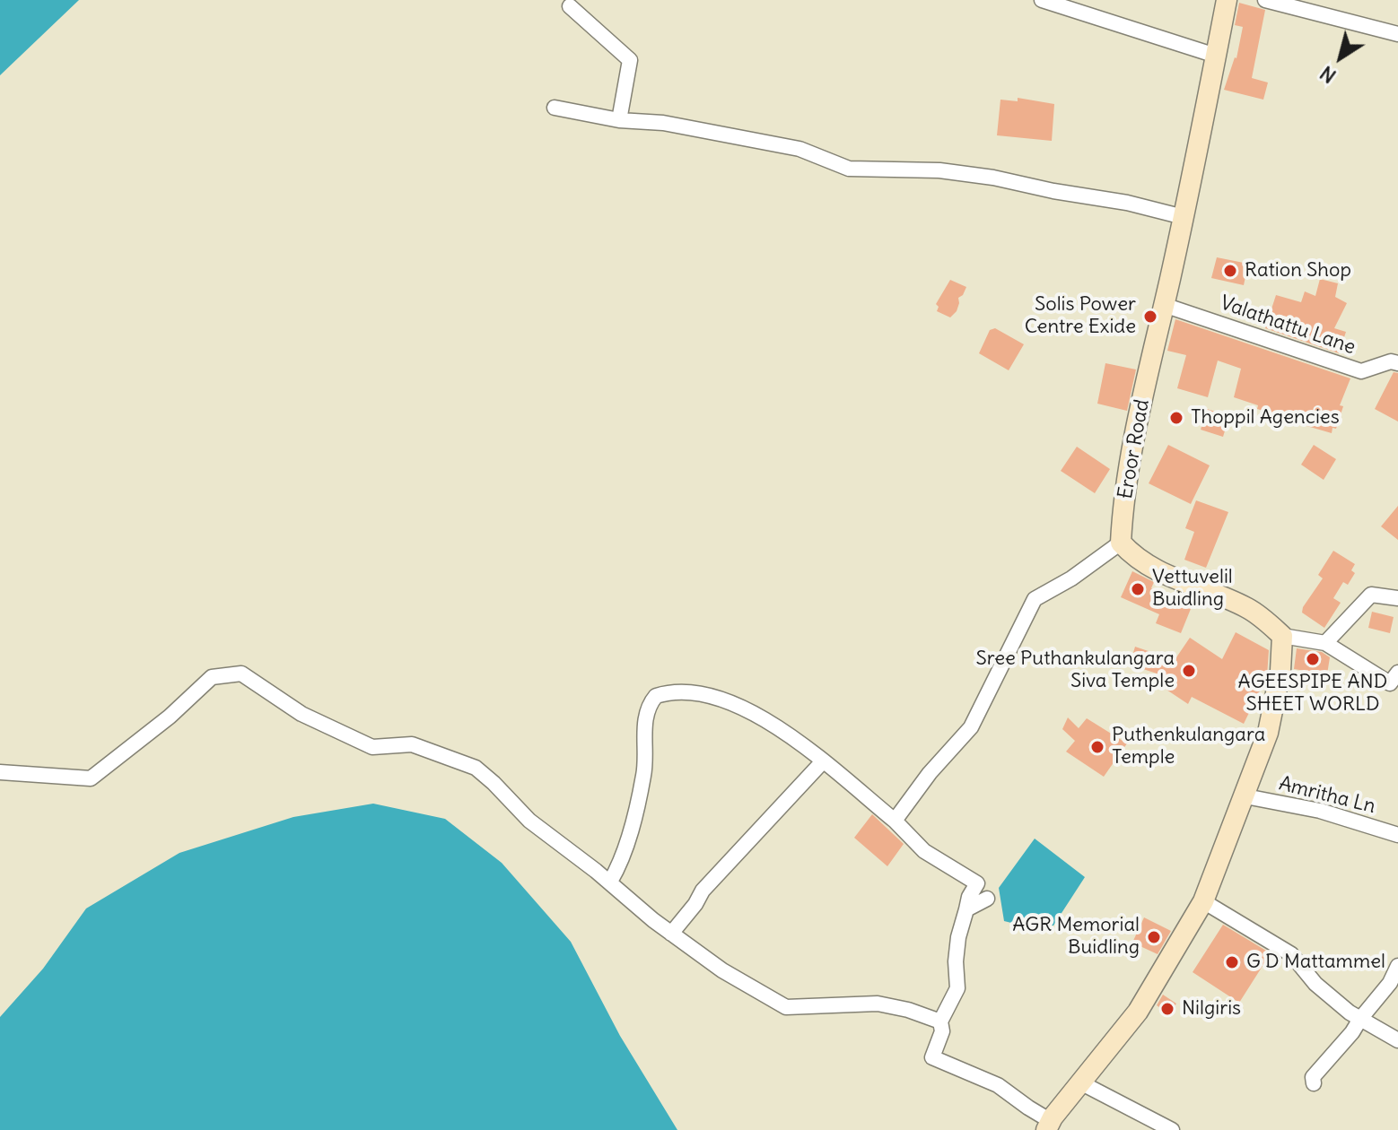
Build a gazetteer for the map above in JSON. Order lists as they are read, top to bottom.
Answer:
{
  "streets": {
    "main road": ["Eroor Road"],
    "street": ["Valathattu Lane", "Amritha Ln"]
  },
  "crossings": [
    ["Valathattu Lane", "Eroor Road"]
  ],
  "places": [
    "Ration Shop",
    "Solis Power Centre Exide",
    "Thoppil Agencies",
    "Vettuvelil Buidling",
    "AGEESPIPE AND SHEET WORLD",
    "Sree Puthankulangara Siva Temple",
    "Puthenkulangara Temple",
    "AGR Memorial Buidling",
    "G D Mattammel",
    "Nilgiris"
  ],
  "north": "bottom left"
}
